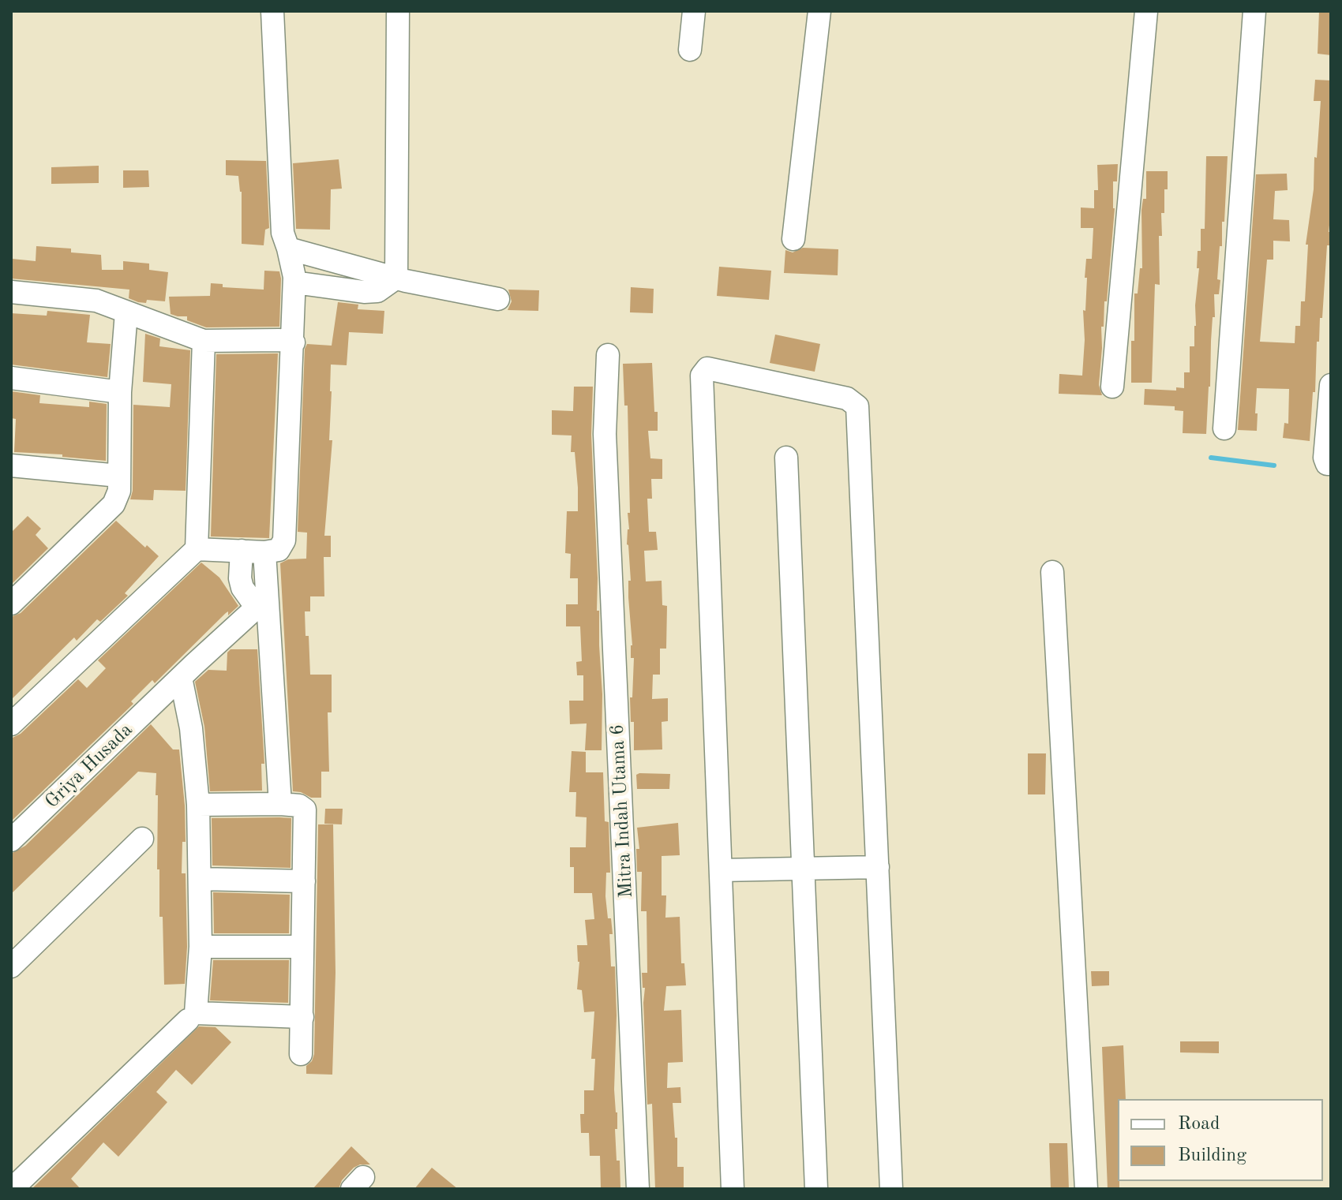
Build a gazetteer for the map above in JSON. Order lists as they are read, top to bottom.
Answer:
{
  "streets": {
    "street": ["Griya Husada", "Mitra Indah Utama 6"]
  },
  "legend": ["Road", "Building"]
}
